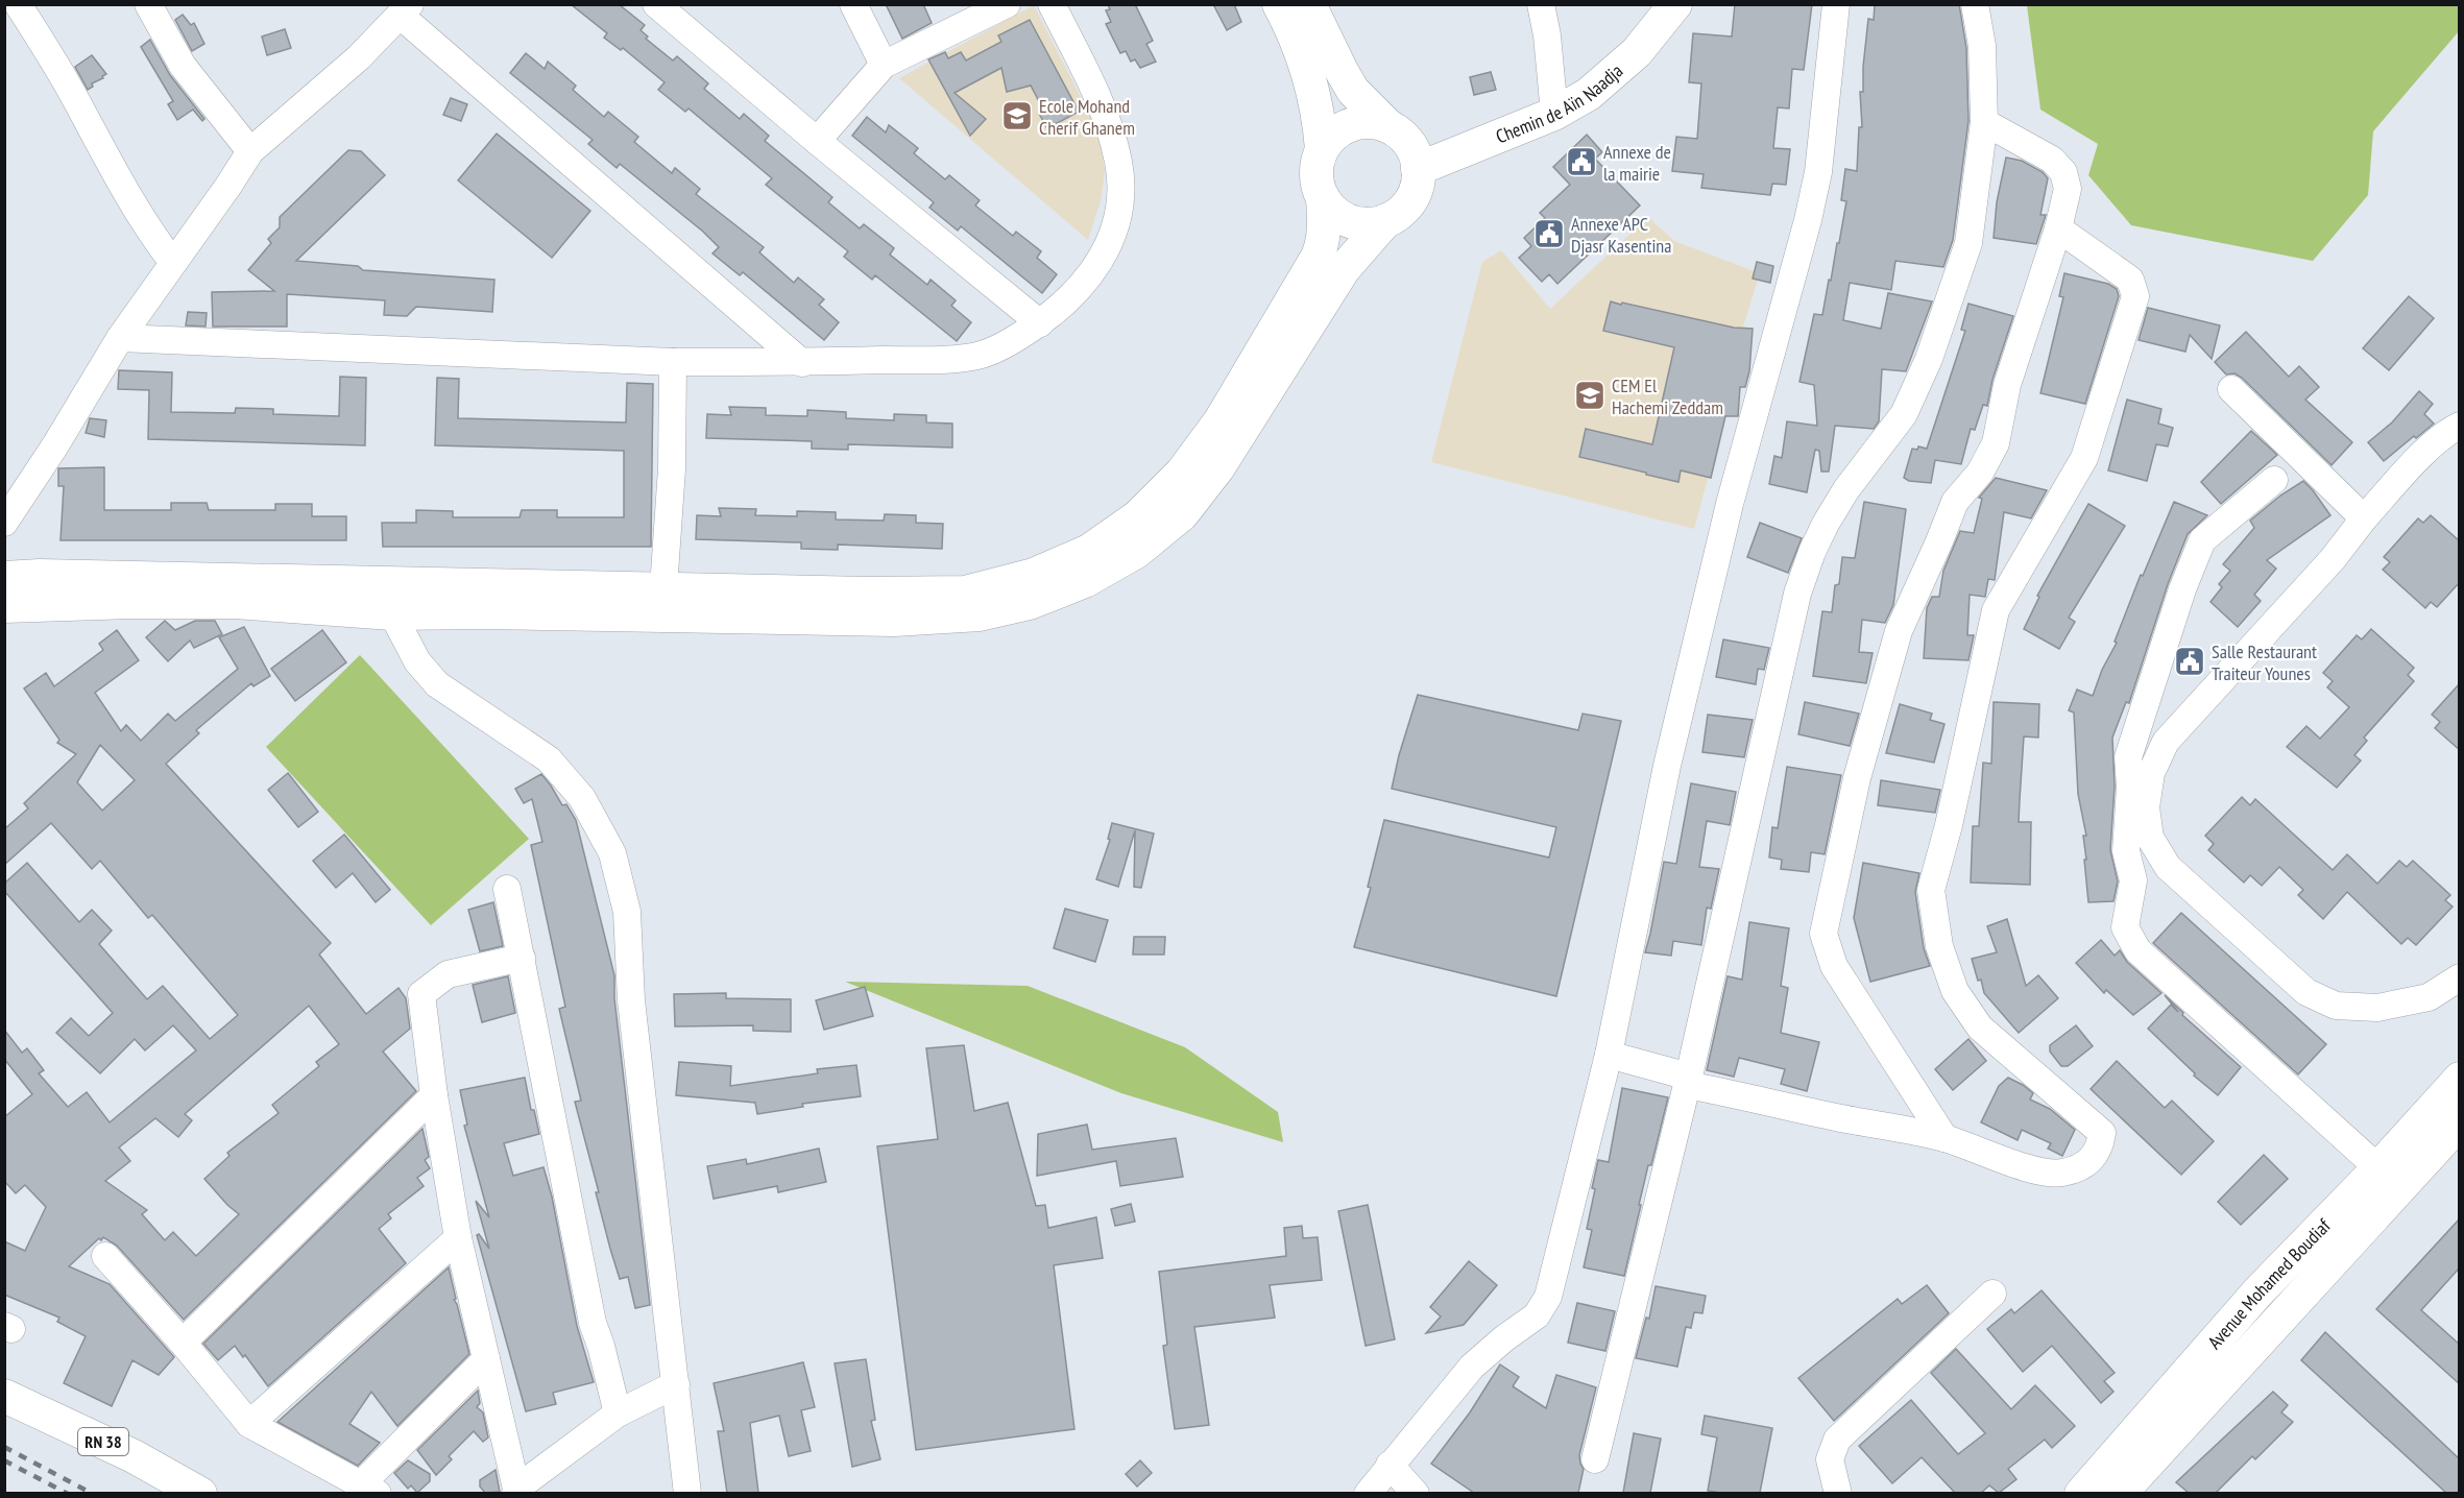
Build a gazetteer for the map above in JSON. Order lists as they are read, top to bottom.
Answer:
{
  "streets": {
    "main road": ["Chemin de Aïn Naadja", "Avenue Mohamed Boudiaf", "RN 38"]
  },
  "places": {
    "school or university": ["Ecole Mohand Cherif Ghanem", "CEM El Hachemi Zeddam"],
    "public building": ["Annexe de la mairie", "Annexe APC Djasr Kasentina", "Salle Restaurant Traiteur Younes"]
  }
}
